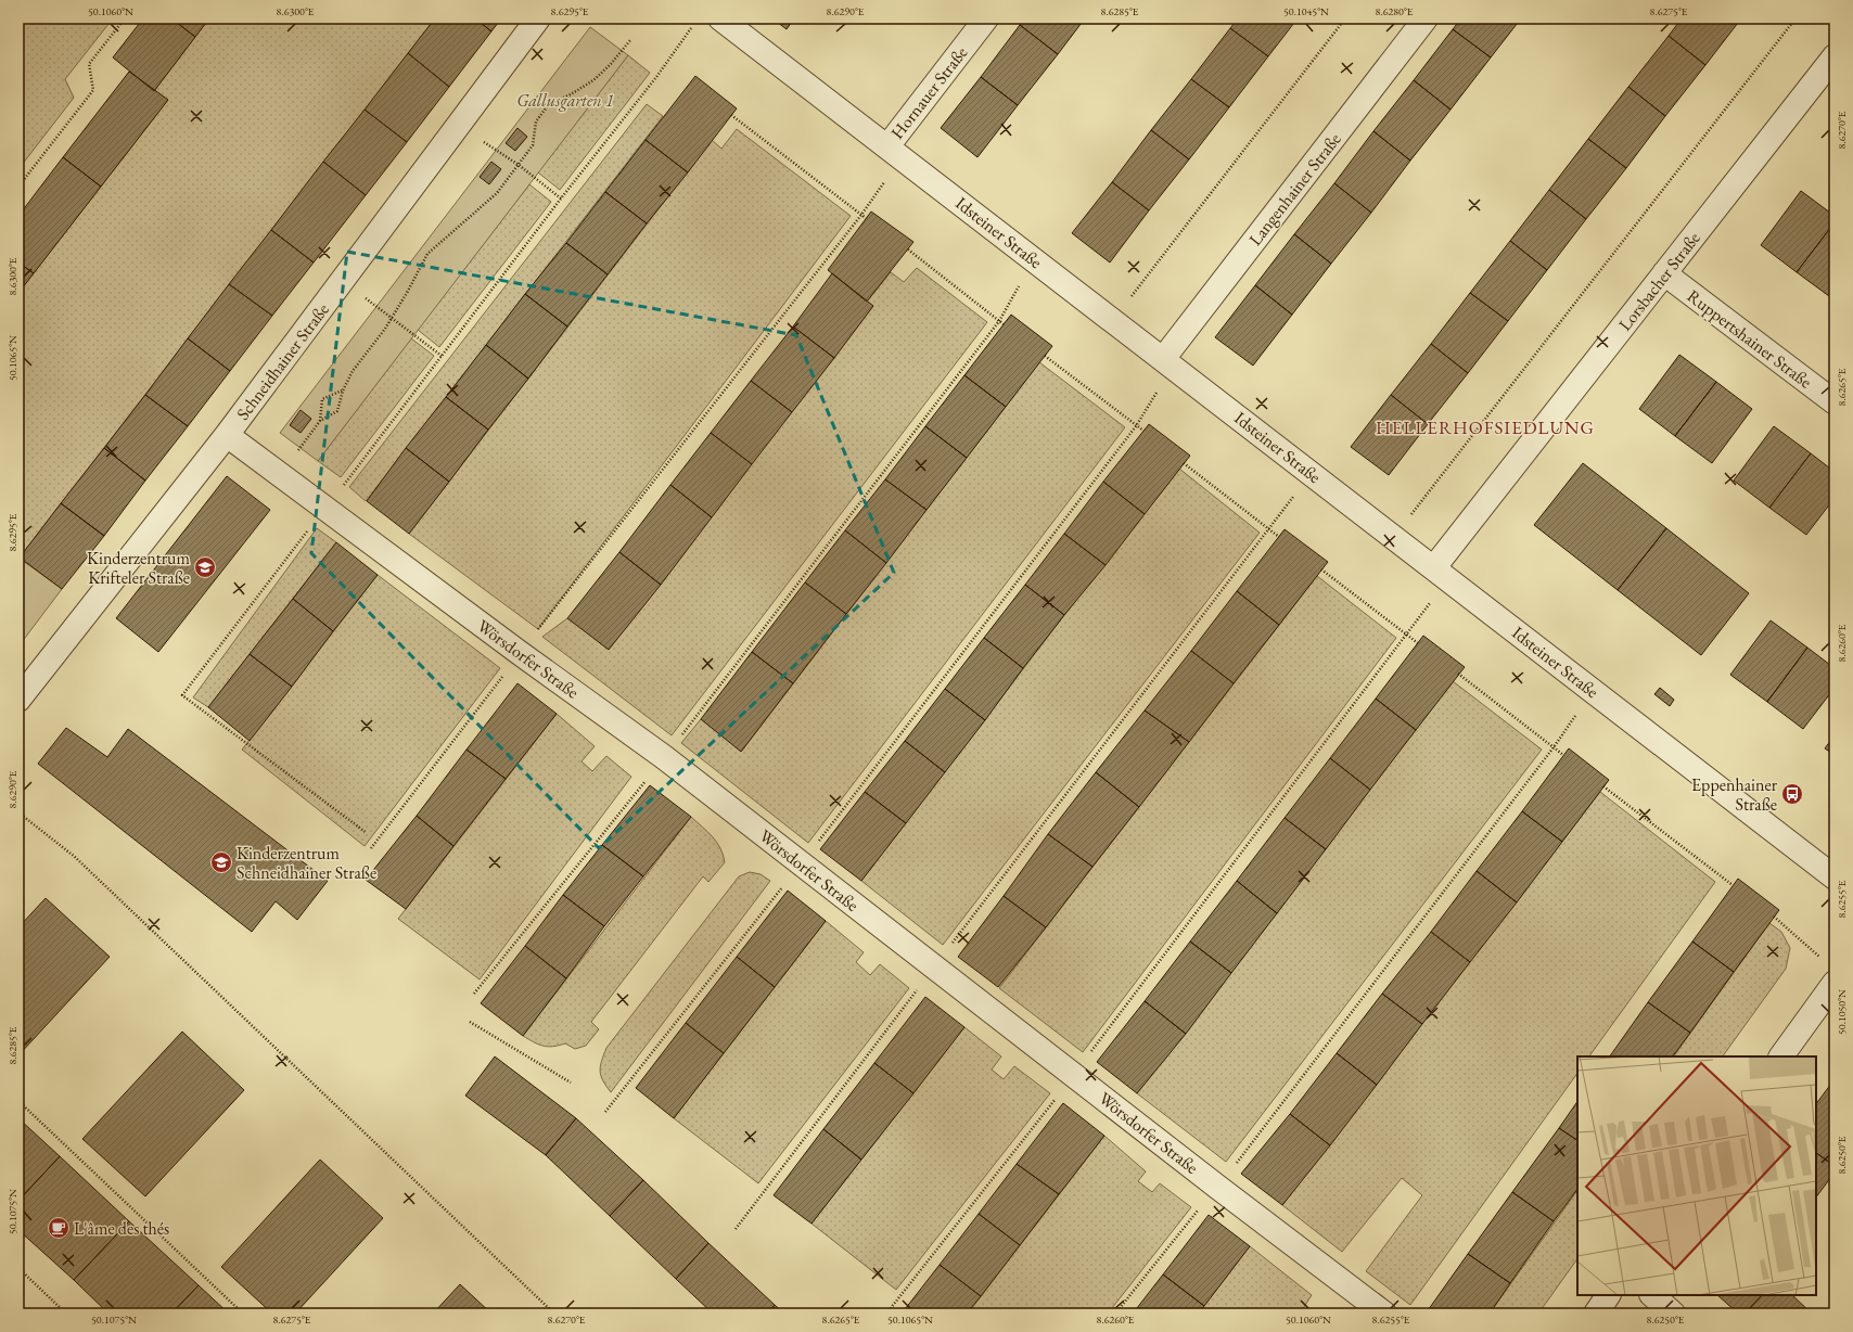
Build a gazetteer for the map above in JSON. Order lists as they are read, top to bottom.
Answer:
{
  "streets": {
    "street": [
      "Hornauer Straße",
      "Langenhainer Straße",
      "Idsteiner Straße",
      "Lorsbacher Straße",
      "Ruppertshainer Straße",
      "Schneidhainer Straße",
      "Wörsdorfer Straße"
    ]
  },
  "crossings": [
    ["Hornauer Straße", "Idsteiner Straße"],
    ["Langenhainer Straße", "Idsteiner Straße"],
    ["Idsteiner Straße", "Lorsbacher Straße"],
    ["Lorsbacher Straße", "Ruppertshainer Straße"],
    ["Schneidhainer Straße", "Wörsdorfer Straße"]
  ],
  "districts": ["HELLERHOFSIEDLUNG"],
  "parks": ["Gallusgarten 1"],
  "places": {
    "school or university": ["Kinderzentrum Krifteler Straße", "Kinderzentrum Schneidhainer Straße"],
    "bus stop": ["Eppenhainer Straße"],
    "cafe": ["L'âme des thés"]
  },
  "coordinates": [
    "50.1060°N",
    "8.6300°E",
    "8.6295°E",
    "8.6290°E",
    "8.6285°E",
    "50.1045°N",
    "8.6280°E",
    "8.6275°E",
    "8.6270°E",
    "50.1065°N",
    "8.6265°E",
    "8.6260°E",
    "8.6255°E",
    "50.1050°N",
    "8.6250°E",
    "50.1075°N"
  ]
}
